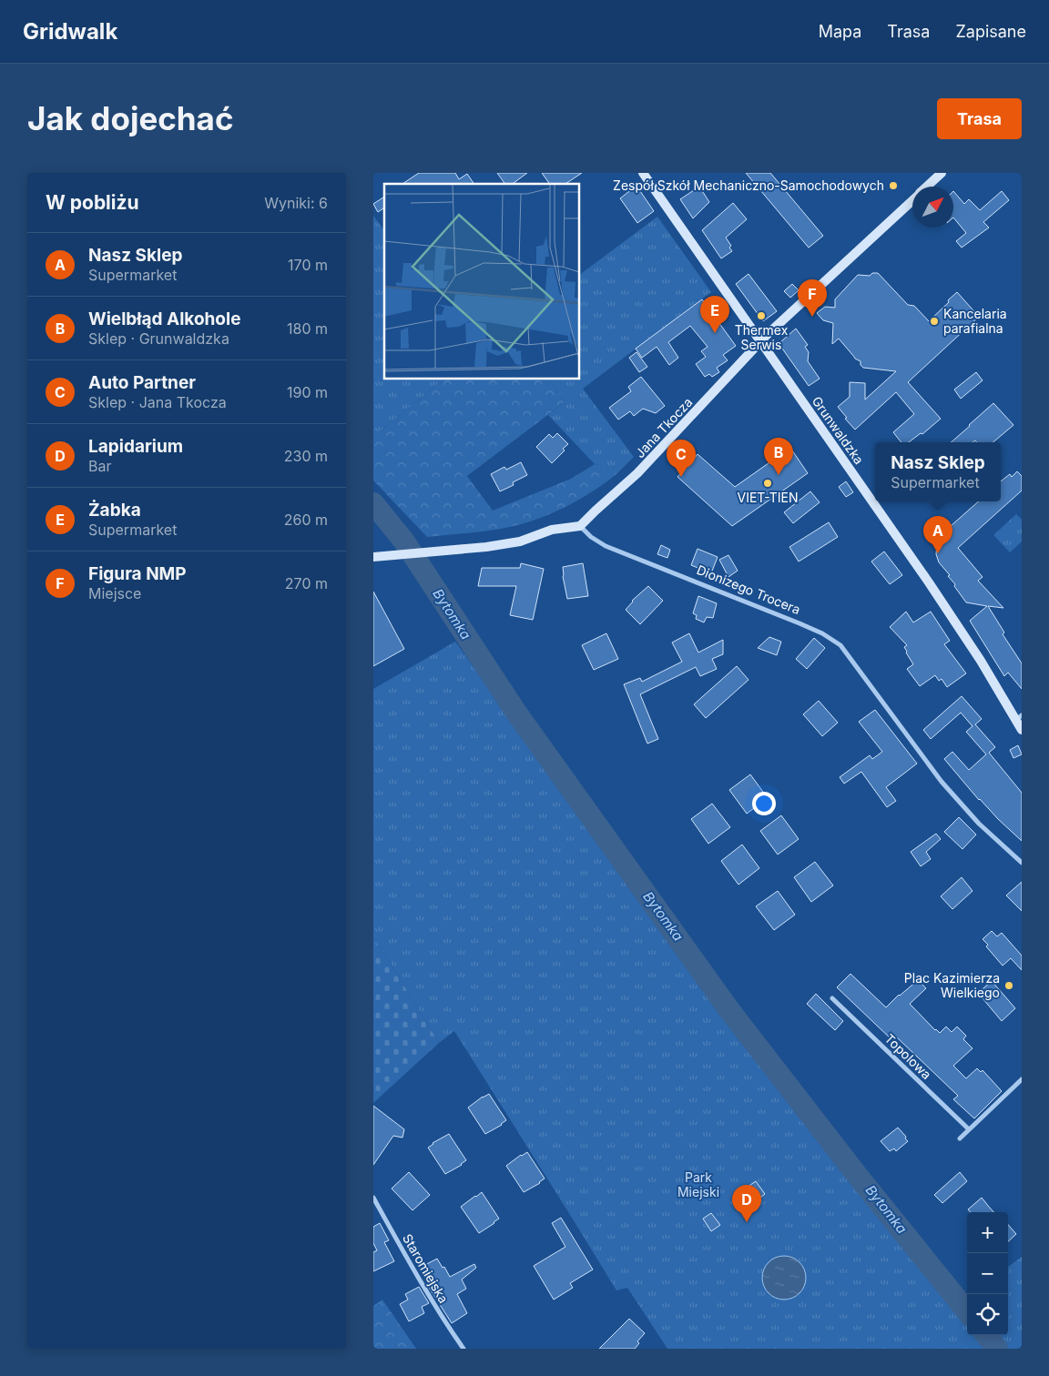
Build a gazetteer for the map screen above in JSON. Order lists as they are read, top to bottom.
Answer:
{
  "streets": {
    "street": [
      "Jana Tkocza",
      "Grunwaldzka",
      "Dionizego Trocera",
      "Topolowa",
      "Staromiejska"
    ]
  },
  "crossings": [
    ["Jana Tkocza", "Grunwaldzka"],
    ["Jana Tkocza", "Dionizego Trocera"]
  ],
  "water": ["Bytomka"],
  "parks": ["Park Miejski"],
  "places": [
    "Zespół Szkół Mechaniczno-Samochodowych",
    "Thermex Serwis",
    "Kancelaria parafialna",
    "VIET-TIEN",
    "Plac Kazimierza Wielkiego"
  ],
  "north": "top right",
  "page": {
    "header": "Gridwalk",
    "nav": ["Mapa", "Trasa", "Zapisane"],
    "buttons": "Trasa",
    "title": "Jak dojechać",
    "heading": ["W pobliżu", "Wyniki: 6"],
    "list": [
      {
        "mark": "A",
        "name": "Nasz Sklep",
        "note": "Supermarket",
        "value": "170 m"
      },
      {
        "mark": "B",
        "name": "Wielbłąd Alkohole",
        "note": "Sklep · Grunwaldzka",
        "value": "180 m"
      },
      {
        "mark": "C",
        "name": "Auto Partner",
        "note": "Sklep · Jana Tkocza",
        "value": "190 m"
      },
      {
        "mark": "D",
        "name": "Lapidarium",
        "note": "Bar",
        "value": "230 m"
      },
      {
        "mark": "E",
        "name": "Żabka",
        "note": "Supermarket",
        "value": "260 m"
      },
      {
        "mark": "F",
        "name": "Figura NMP",
        "note": "Miejsce",
        "value": "270 m"
      }
    ],
    "pins": [
      "F",
      "E",
      "B",
      "C",
      "A",
      "D"
    ],
    "popup": ["Nasz Sklep", "Supermarket"],
    "map_buttons": ["+", "−"]
  }
}
